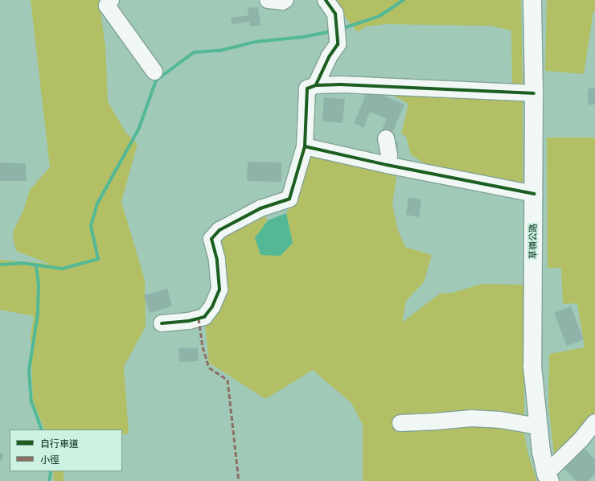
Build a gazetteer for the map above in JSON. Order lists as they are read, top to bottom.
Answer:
{
  "streets": {
    "main road": ["草嶺公路"]
  },
  "legend": ["自行車道", "小徑"]
}
